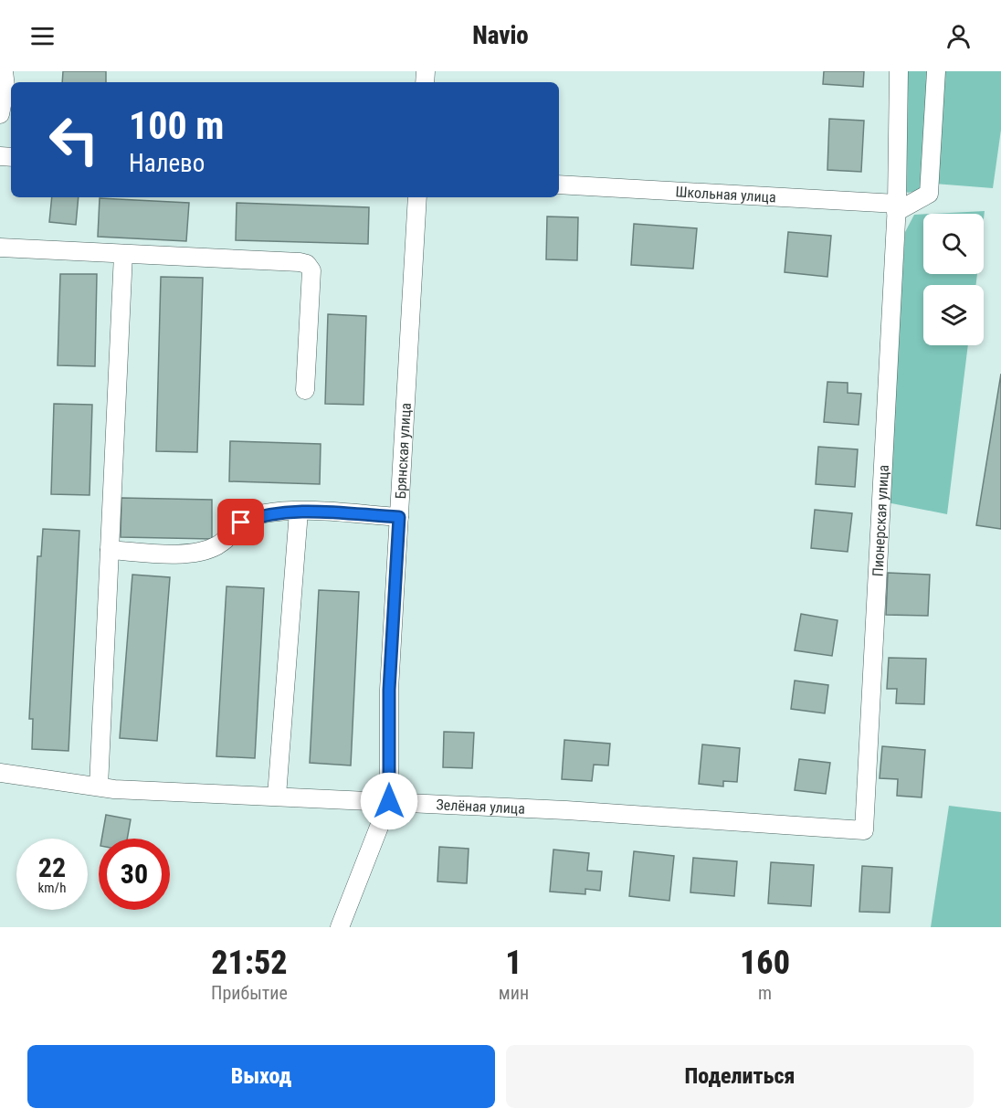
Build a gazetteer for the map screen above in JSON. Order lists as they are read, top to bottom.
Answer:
{
  "streets": {
    "street": [
      "Школьная улица",
      "Брянская улица",
      "Пионерская улица",
      "Зелёная улица"
    ]
  },
  "crossings": [
    ["Школьная улица", "Пионерская улица"],
    ["Брянская улица", "Зелёная улица"],
    ["Пионерская улица", "Зелёная улица"]
  ],
  "page": {
    "header": "Navio",
    "turn": ["100 m", "Налево"],
    "speed": "22 km/h",
    "limit": "30",
    "eta": [
      "21:52",
      "Прибытие",
      "1",
      "мин",
      "160",
      "m"
    ],
    "buttons": ["Выход", "Поделиться"]
  }
}
